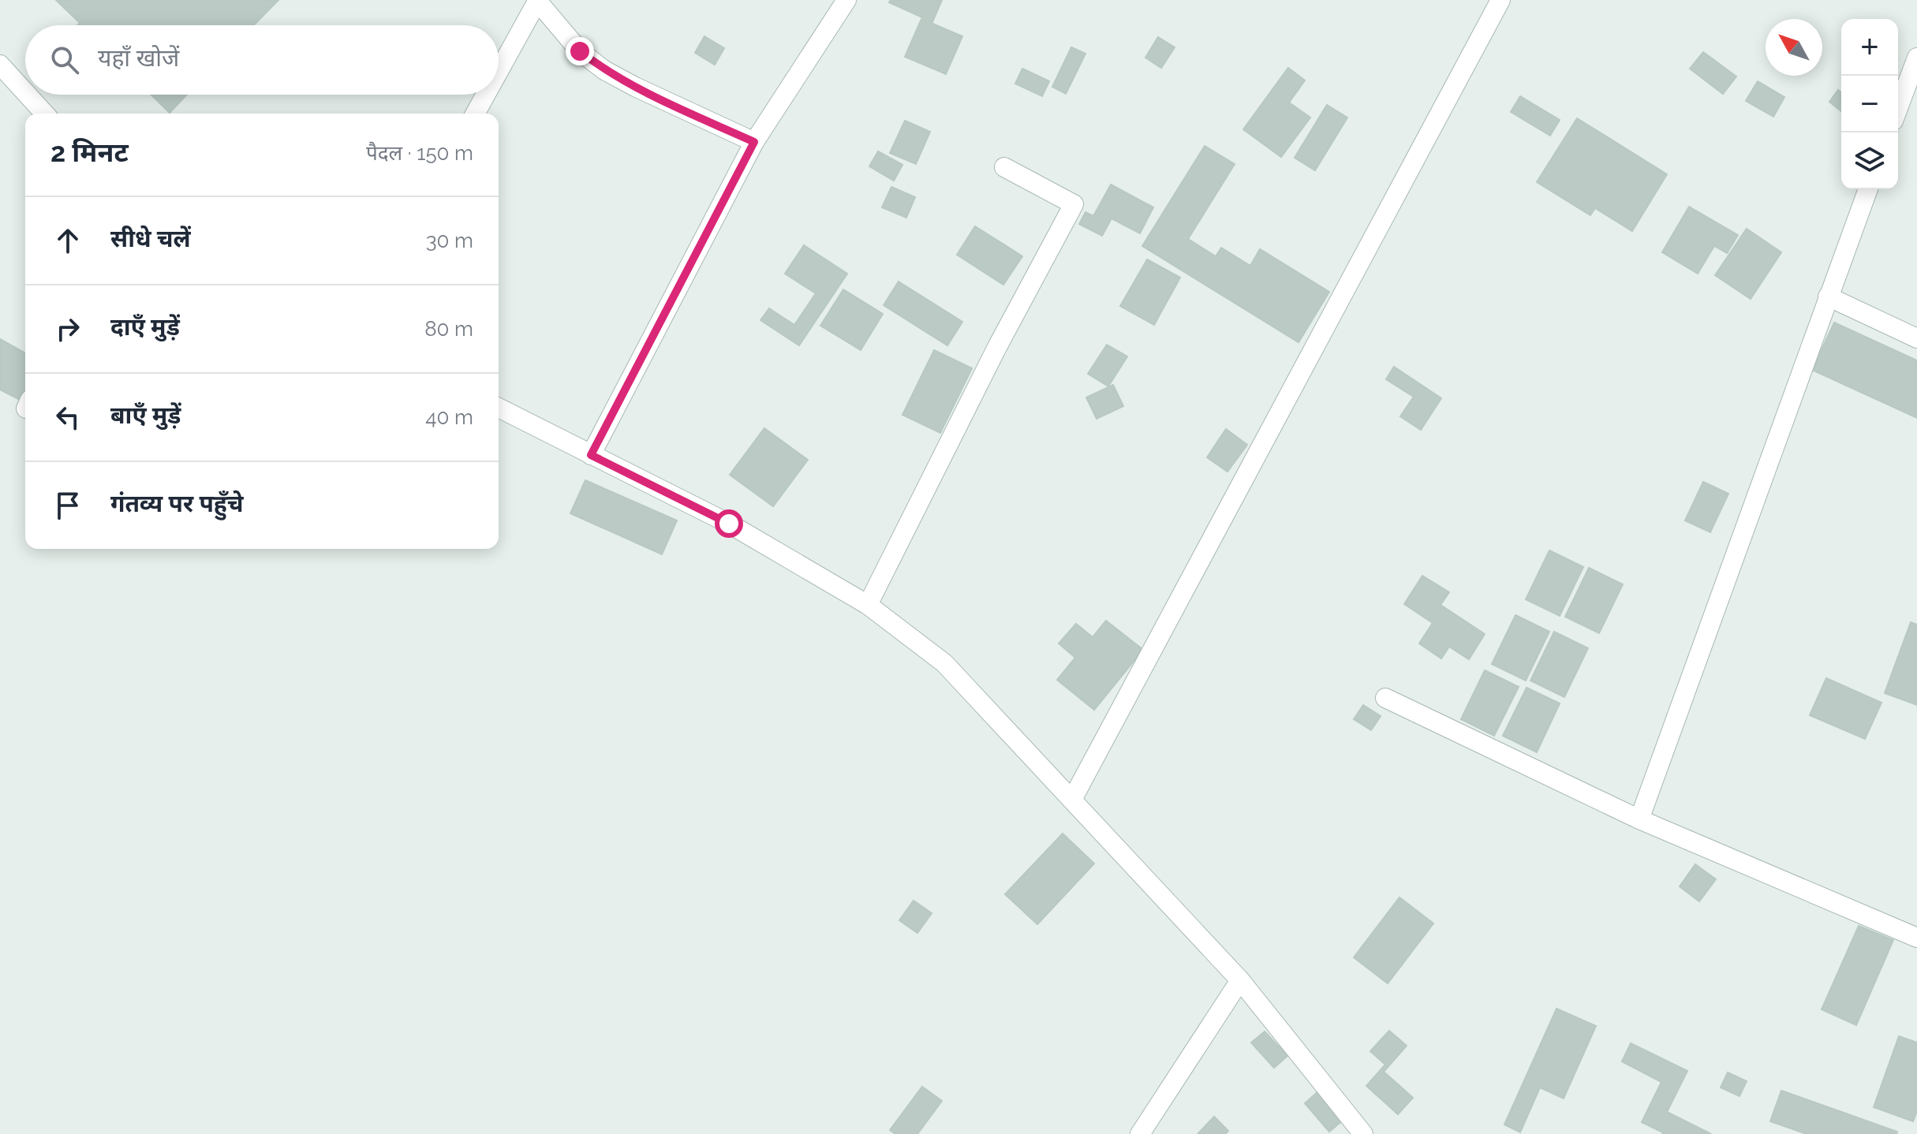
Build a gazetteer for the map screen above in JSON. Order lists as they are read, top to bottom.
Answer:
{
  "north": "top left",
  "page": {
    "map_buttons": ["+", "−"],
    "search": "यहाँ खोजें",
    "heading": ["2 मिनट", "पैदल · 150 m"],
    "list": [
      ["सीधे चलें", "30 m"],
      ["दाएँ मुड़ें", "80 m"],
      ["बाएँ मुड़ें", "40 m"],
      "गंतव्य पर पहुँचे"
    ]
  }
}
